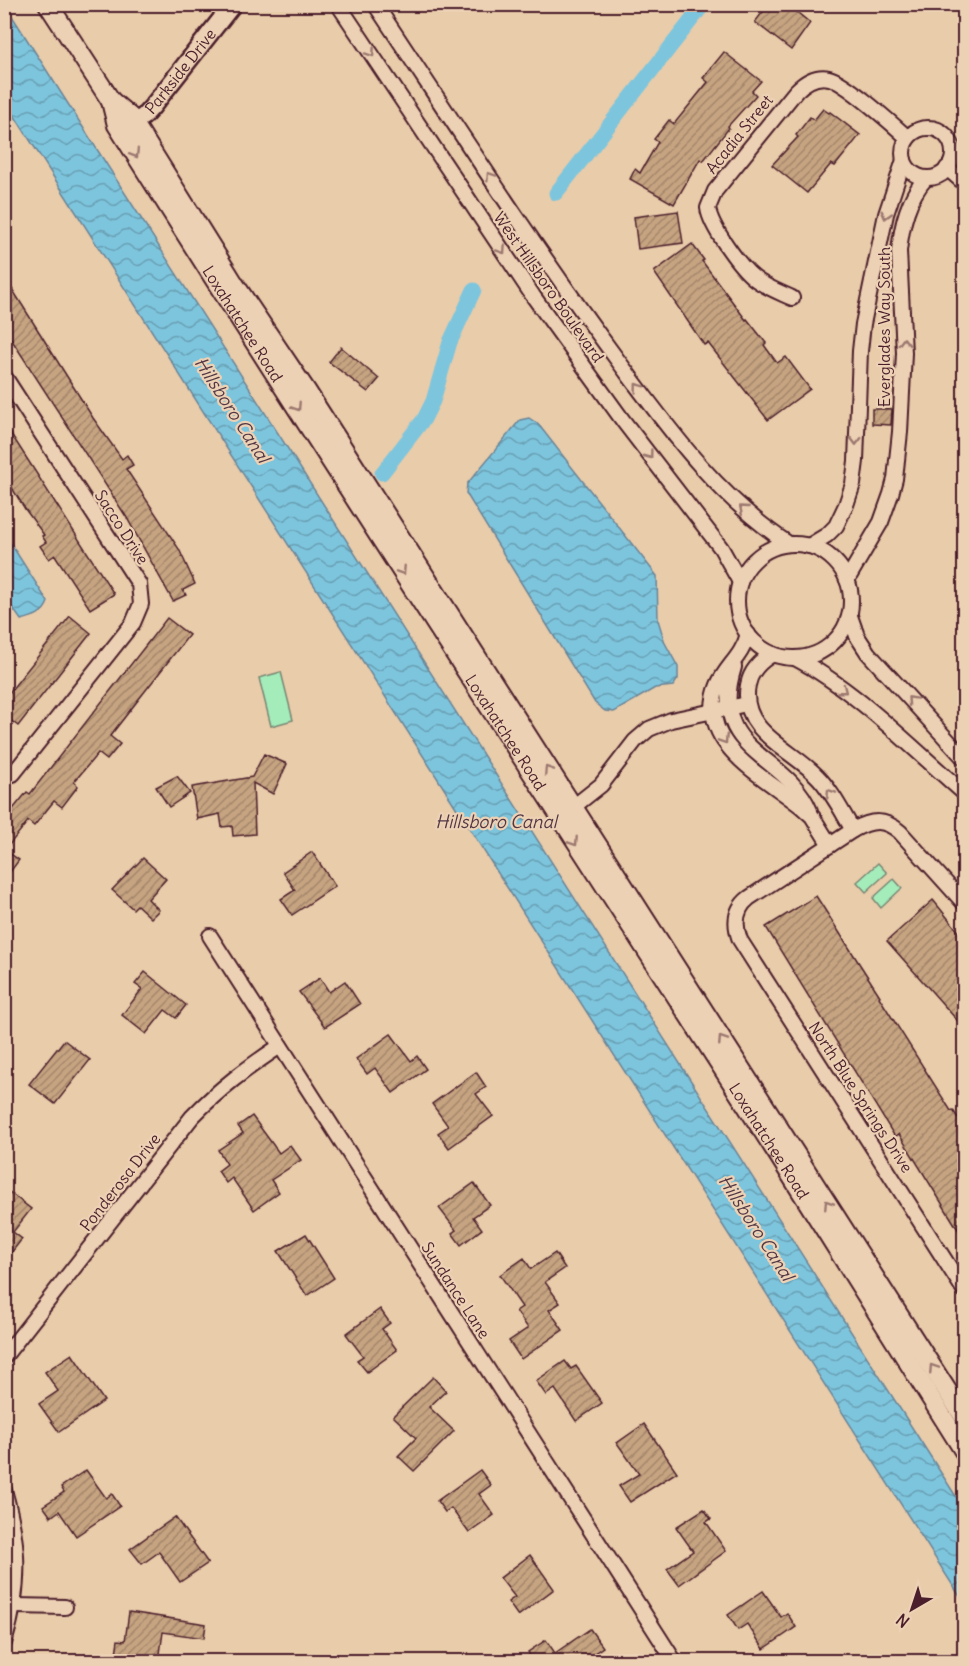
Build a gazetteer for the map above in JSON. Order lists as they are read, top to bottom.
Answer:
{
  "streets": {
    "main road": ["Loxahatchee Road"],
    "street": [
      "Parkside Drive",
      "Acadia Street",
      "West Hillsboro Boulevard",
      "Everglades Way South",
      "Sacco Drive",
      "North Blue Springs Drive",
      "Ponderosa Drive",
      "Sundance Lane"
    ]
  },
  "crossings": [
    ["Parkside Drive", "Loxahatchee Road"],
    ["Acadia Street", "Everglades Way South"],
    ["West Hillsboro Boulevard", "Everglades Way South"],
    ["Ponderosa Drive", "Sundance Lane"]
  ],
  "water": ["Hillsboro Canal"],
  "north": "bottom left"
}
